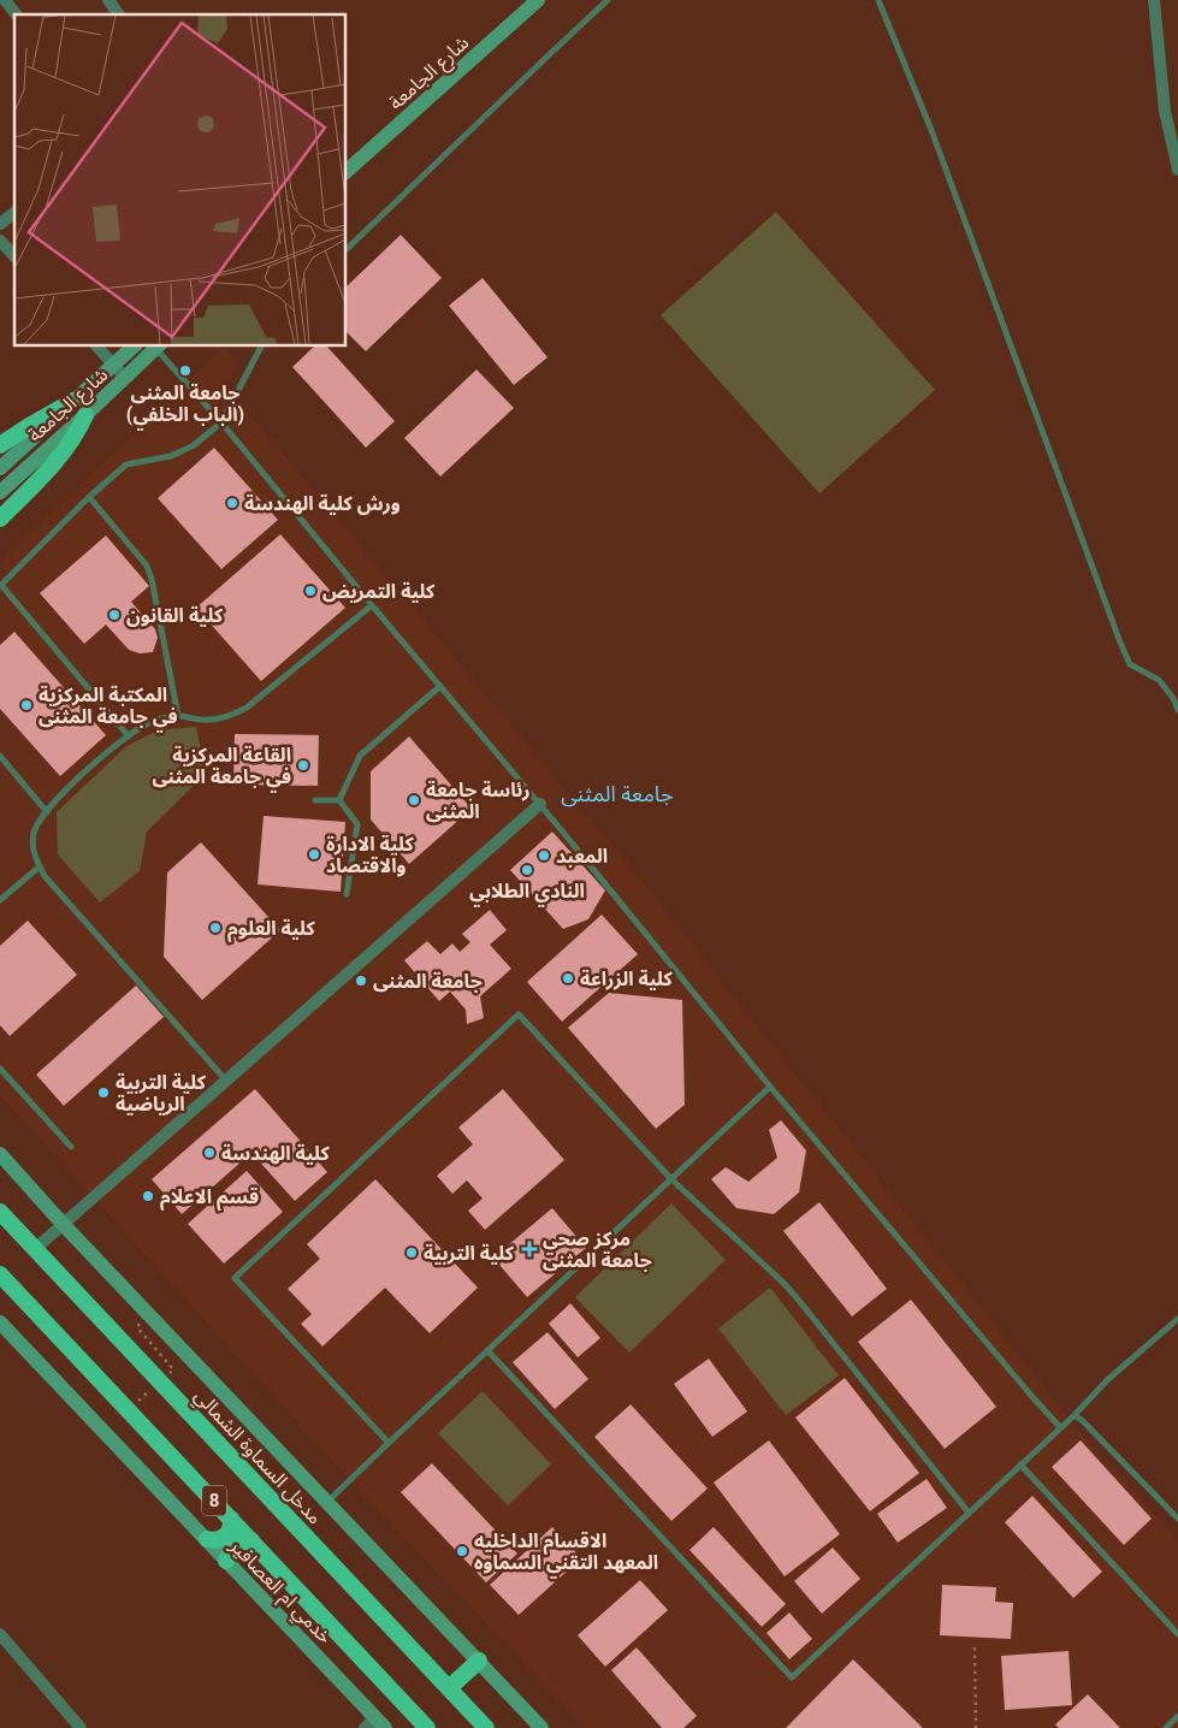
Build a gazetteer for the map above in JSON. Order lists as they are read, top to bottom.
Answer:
{
  "streets": {
    "highway": ["مدخل السماوة الشمالي", "8"],
    "main road": ["شارع الجامعة", "خدمي ام العصافير"]
  },
  "districts": ["جامعة المثنى"],
  "places": {
    "other": [
      "جامعة المثنى (الباب الخلفي)",
      "ورش كلية الهندسة",
      "كلية التمريض",
      "كلية القانون",
      "المكتبة المركزية في جامعة المثنى",
      "القاعة المركزية في جامعة المثنى",
      "رئاسة جامعة المثنى",
      "كلية الادارة والاقتصاد",
      "المعبد",
      "النادي الطلابي",
      "كلية العلوم",
      "كلية الزراعة",
      "جامعة المثنى",
      "كلية التربية الرياضية",
      "كلية الهندسة",
      "قسم الاعلام",
      "كلية التربية",
      "الاقسام الداخليه المعهد التقني السماوه"
    ],
    "health": ["مركز صحي جامعة المثنى"]
  }
}
